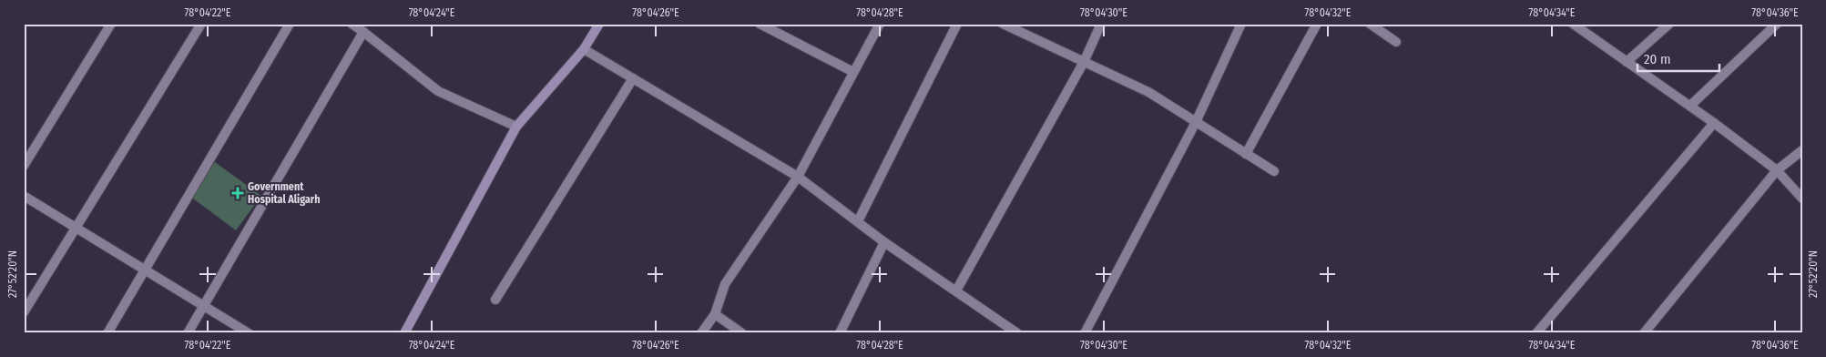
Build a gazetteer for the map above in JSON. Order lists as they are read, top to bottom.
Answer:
{
  "places": {
    "health": ["Government Hospital Aligarh"]
  },
  "scale_bar": "20 m",
  "coordinates": [
    "78°04'22\"E",
    "78°04'24\"E",
    "78°04'26\"E",
    "78°04'28\"E",
    "78°04'30\"E",
    "78°04'32\"E",
    "78°04'34\"E",
    "78°04'36\"E",
    "27°52'20\"N"
  ]
}
